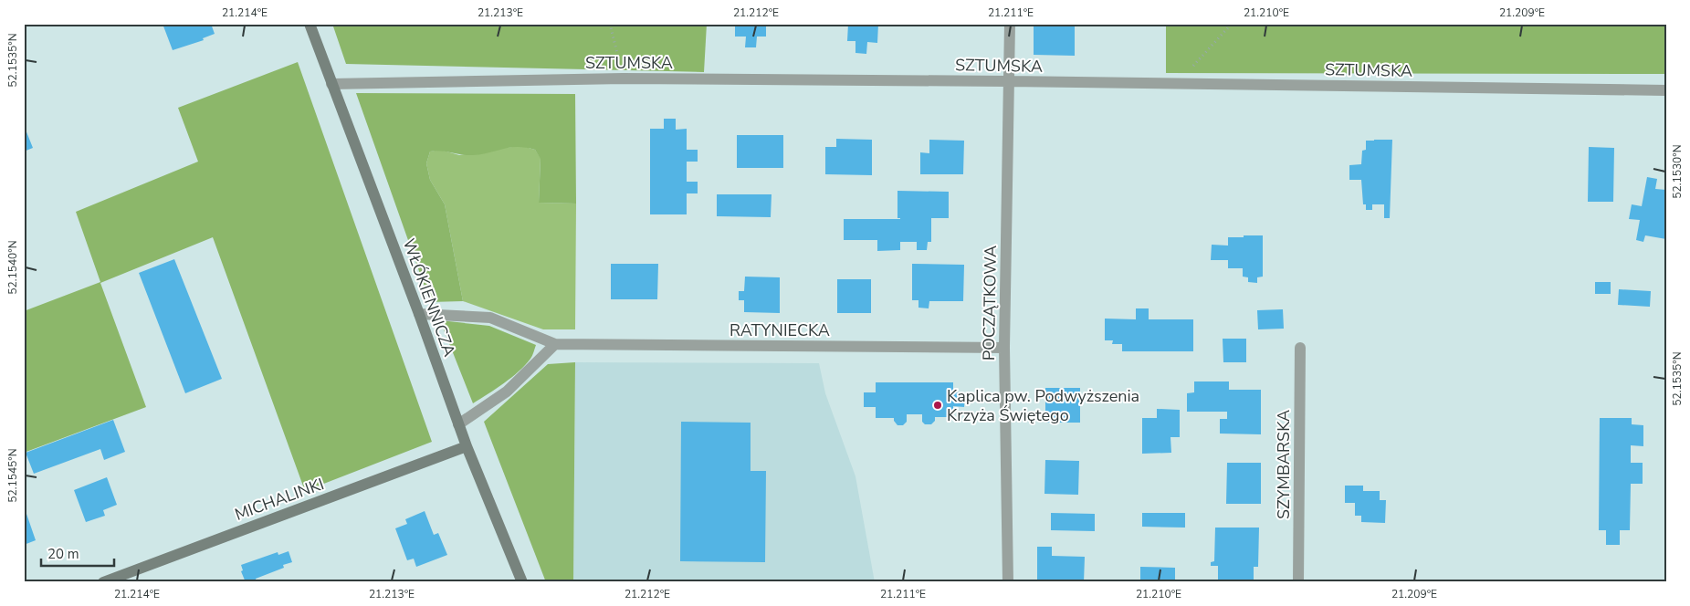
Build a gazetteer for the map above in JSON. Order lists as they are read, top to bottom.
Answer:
{
  "streets": {
    "street": [
      "SZTUMSKA",
      "WŁÓKIENNICZA",
      "POCZĄTKOWA",
      "RATYNIECKA",
      "SZYMBARSKA",
      "MICHALINKI"
    ]
  },
  "crossings": [
    ["SZTUMSKA", "WŁÓKIENNICZA"],
    ["SZTUMSKA", "POCZĄTKOWA"],
    ["WŁÓKIENNICZA", "RATYNIECKA"],
    ["WŁÓKIENNICZA", "MICHALINKI"],
    ["POCZĄTKOWA", "RATYNIECKA"]
  ],
  "places": ["Kaplica pw. Podwyższenia Krzyża Świętego"],
  "scale_bar": "20 m",
  "coordinates": [
    "21.214°E",
    "21.213°E",
    "21.212°E",
    "21.211°E",
    "21.210°E",
    "21.209°E",
    "52.1535°N",
    "52.1530°N",
    "52.1540°N",
    "52.1545°N"
  ]
}
